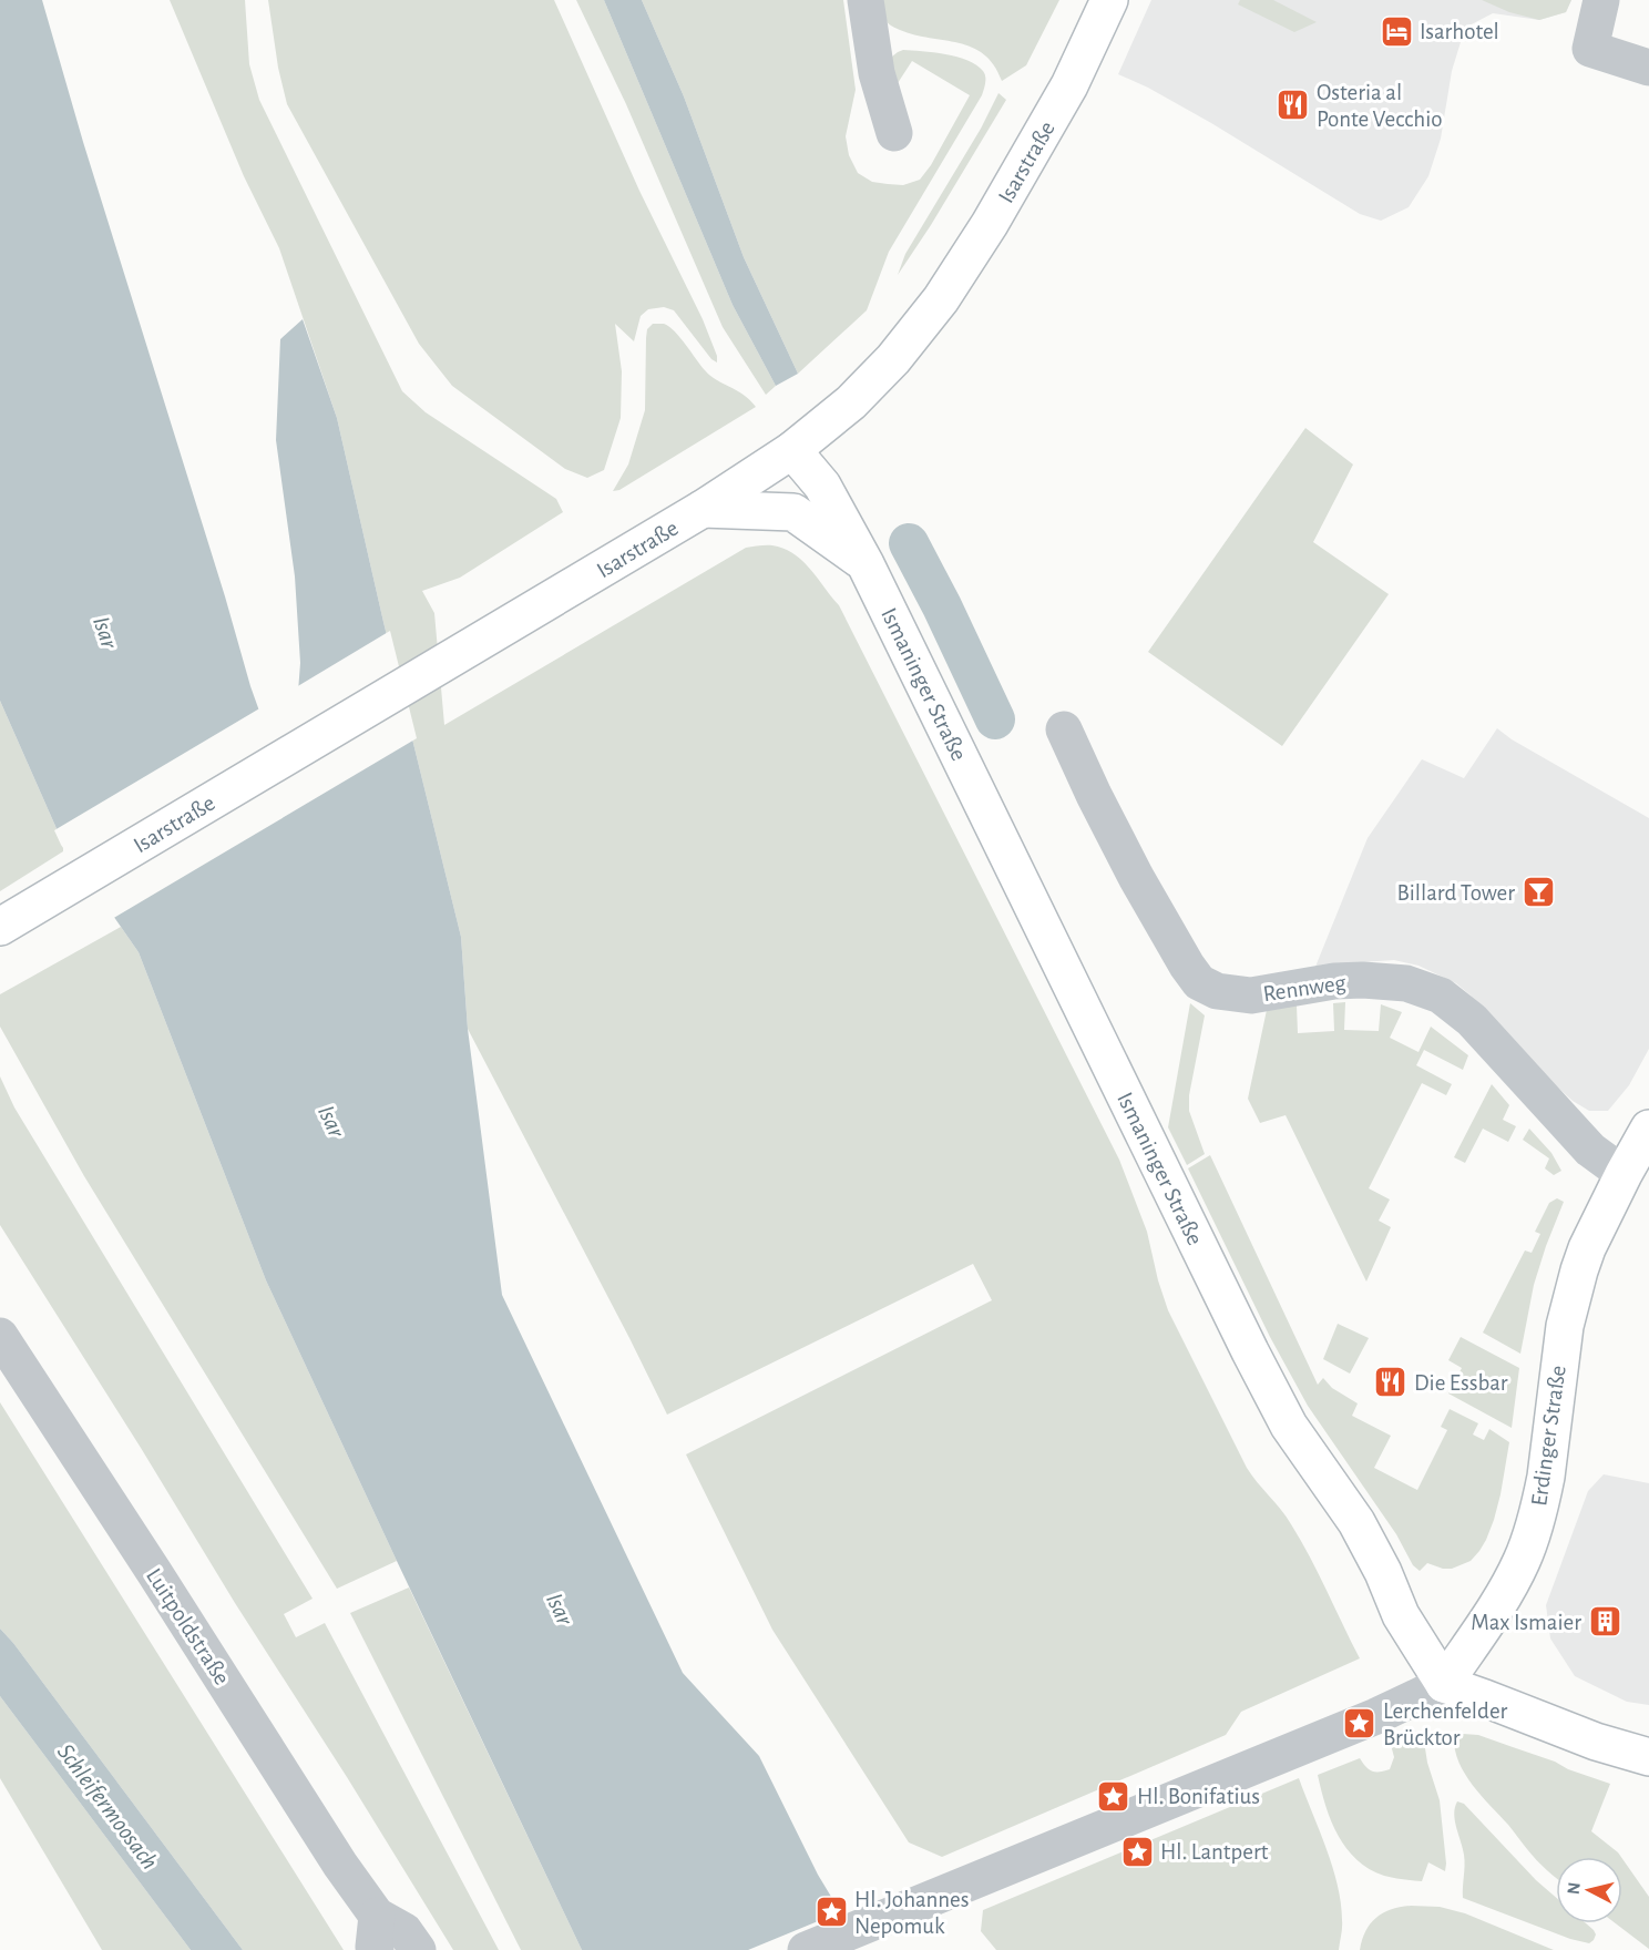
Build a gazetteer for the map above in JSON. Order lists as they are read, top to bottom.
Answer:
{
  "streets": {
    "street": [
      "Isarstraße",
      "Ismaninger Straße",
      "Rennweg",
      "Erdinger Straße",
      "Luitpoldstraße"
    ]
  },
  "crossings": [
    ["Isarstraße", "Ismaninger Straße"],
    ["Ismaninger Straße", "Erdinger Straße"],
    ["Rennweg", "Erdinger Straße"]
  ],
  "water": ["Isar", "Schleifermoosach"],
  "places": {
    "hotel": ["Isarhotel"],
    "restaurant": ["Osteria al Ponte Vecchio", "Die Essbar"],
    "bar": ["Billard Tower"],
    "building": ["Max Ismaier"],
    "place": [
      "Lerchenfelder Brücktor",
      "Hl. Bonifatius",
      "Hl. Lantpert",
      "Hl. Johannes Nepomuk"
    ]
  },
  "north": "left"
}
